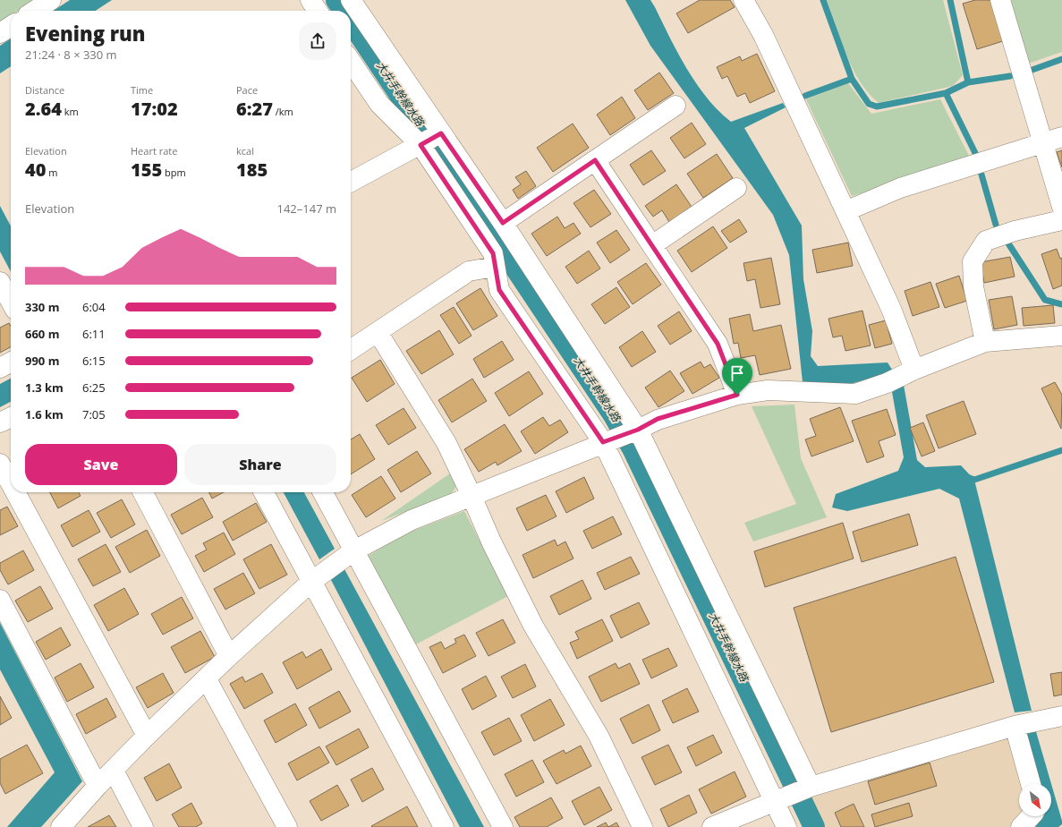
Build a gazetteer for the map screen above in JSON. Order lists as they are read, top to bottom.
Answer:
{
  "water": ["大井手幹線水路"],
  "north": "bottom right",
  "page": {
    "heading": ["Evening run", "21:24 · 8 × 330 m"],
    "stats": [
      ["Distance", "2.64 km"],
      ["Time", "17:02"],
      ["Pace", "6:27 /km"],
      ["Elevation", "40 m"],
      ["Heart rate", "155 bpm"],
      ["kcal", "185"]
    ],
    "chart": ["Elevation", "142–147 m"],
    "list": [
      {
        "name": "330 m",
        "note": "6:04"
      },
      {
        "name": "660 m",
        "note": "6:11"
      },
      {
        "name": "990 m",
        "note": "6:15"
      },
      {
        "name": "1.3 km",
        "note": "6:25"
      },
      {
        "name": "1.6 km",
        "note": "7:05"
      }
    ],
    "buttons": ["Save", "Share"]
  }
}
